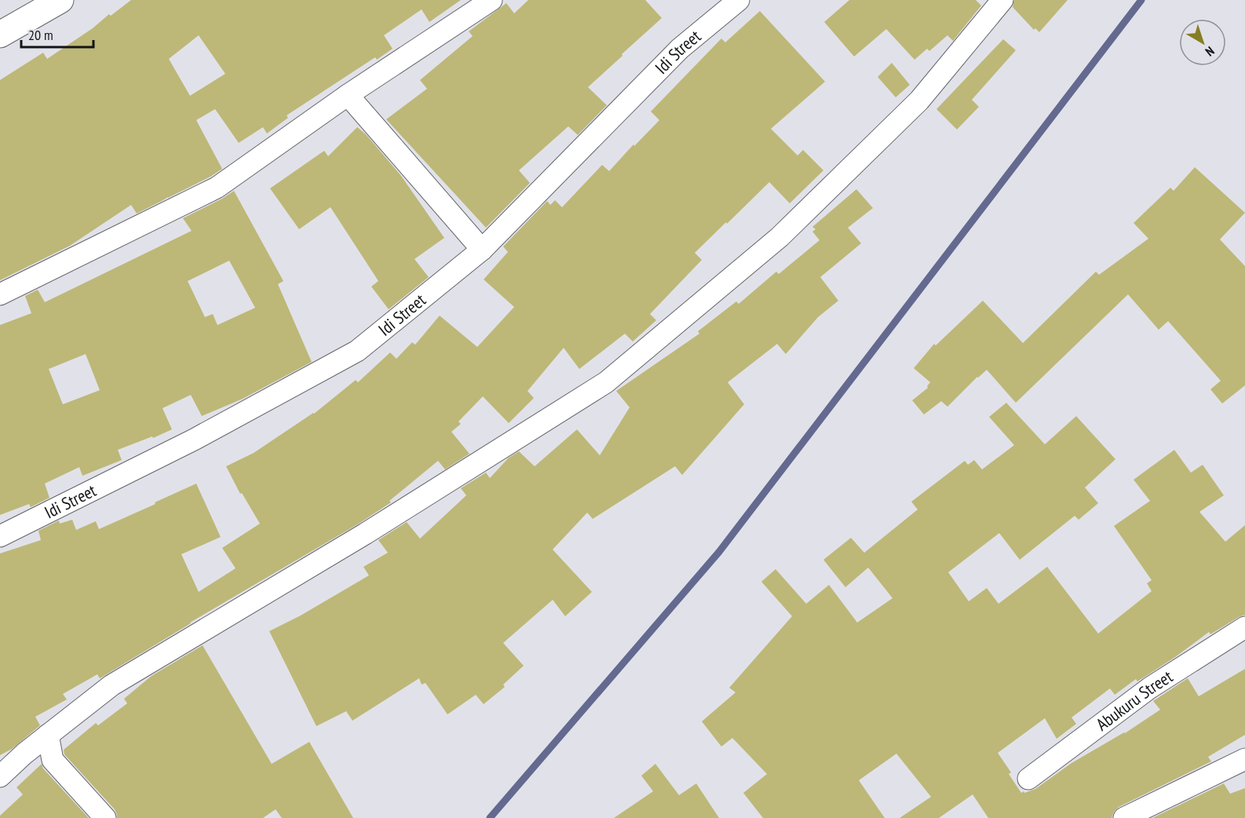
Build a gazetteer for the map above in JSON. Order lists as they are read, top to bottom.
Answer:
{
  "streets": {
    "street": ["Idi Street", "Abukuru Street"]
  },
  "scale_bar": "20 m",
  "north": "bottom right"
}
